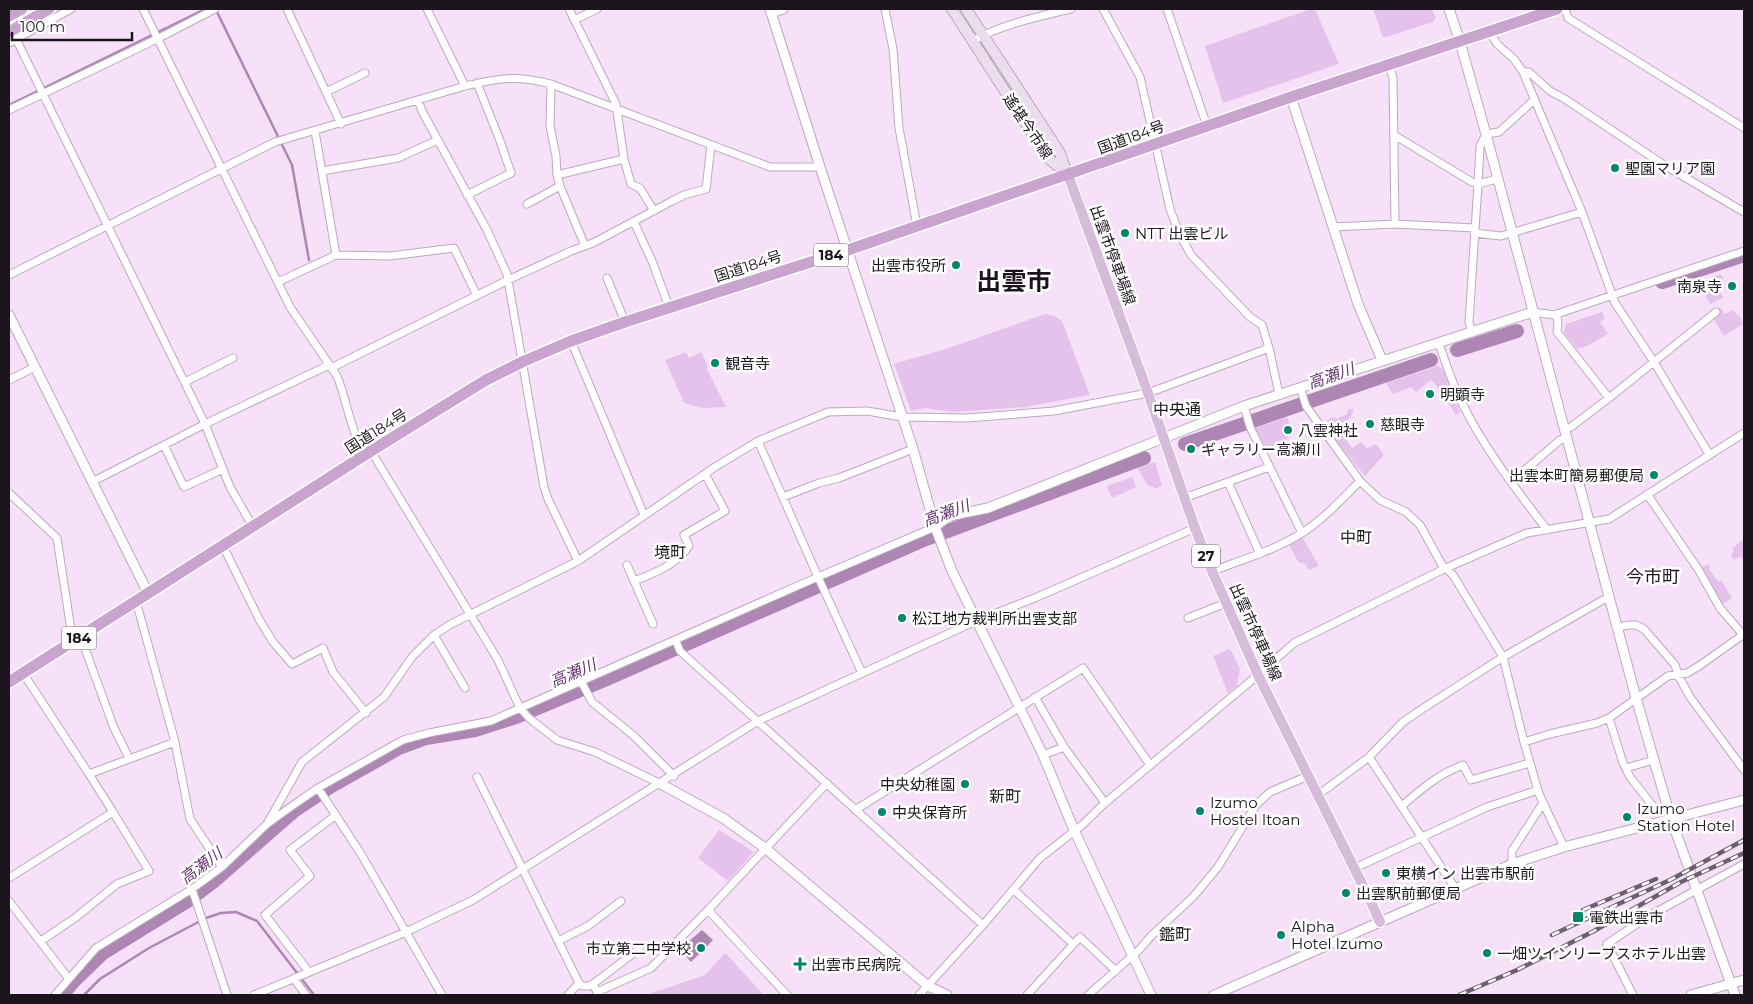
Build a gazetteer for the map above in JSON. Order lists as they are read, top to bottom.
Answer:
{
  "streets": {
    "highway": ["国道184号", "184"],
    "main road": ["遙堪今市線", "出雲市停車場線", "27"]
  },
  "crossings": [
    ["遙堪今市線", "国道184号"],
    ["遙堪今市線", "出雲市停車場線"],
    ["国道184号", "出雲市停車場線"]
  ],
  "districts": [
    "出雲市",
    "中央通",
    "中町",
    "境町",
    "今市町",
    "新町",
    "鑑町"
  ],
  "water": ["高瀬川"],
  "places": {
    "other": [
      "聖園マリア園",
      "NTT 出雲ビル",
      "出雲市役所",
      "南泉寺",
      "観音寺",
      "明顕寺",
      "慈眼寺",
      "八雲神社",
      "ギャラリー高瀬川",
      "出雲本町簡易郵便局",
      "松江地方裁判所出雲支部",
      "中央幼稚園",
      "Izumo Hostel Itoan",
      "中央保育所",
      "Izumo Station Hotel",
      "東横イン 出雲市駅前",
      "出雲駅前郵便局",
      "Alpha Hotel Izumo",
      "市立第二中学校",
      "一畑ツインリーブスホテル出雲"
    ],
    "transit": ["電鉄出雲市"],
    "health": ["出雲市民病院"]
  },
  "scale_bar": "100 m"
}
